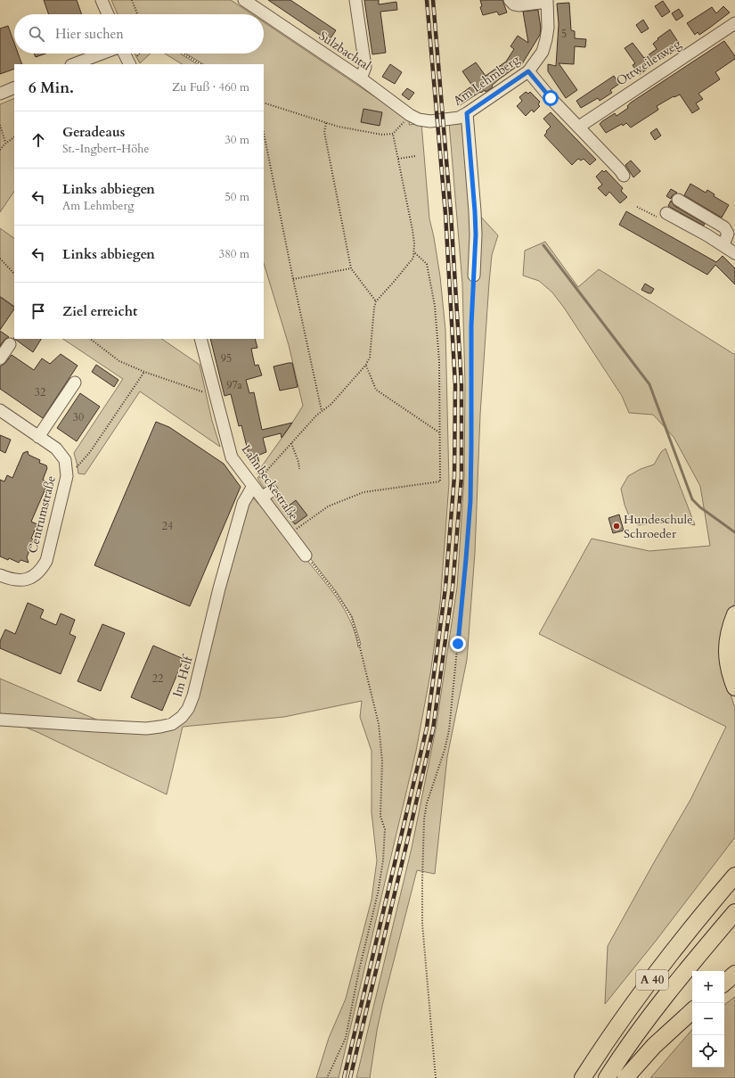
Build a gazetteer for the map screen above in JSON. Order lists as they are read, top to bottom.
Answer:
{
  "streets": {
    "highway": ["A 40"],
    "street": [
      "Sulzbachtal",
      "Ottweilerweg",
      "Am Lehmberg",
      "Lahnbeckestraße",
      "Centrumstraße",
      "Im Helf"
    ]
  },
  "crossings": [
    ["Sulzbachtal", "Am Lehmberg"],
    ["Lahnbeckestraße", "Im Helf"]
  ],
  "places": ["Hundeschule Schroeder"],
  "house_numbers": [
    "5",
    "95",
    "97a",
    "32",
    "30",
    "24",
    "22"
  ],
  "page": {
    "search": "Hier suchen",
    "heading": ["6 Min.", "Zu Fuß · 460 m"],
    "list": [
      ["Geradeaus", "St.-Ingbert-Höhe", "30 m"],
      ["Links abbiegen", "Am Lehmberg", "50 m"],
      ["Links abbiegen", "380 m"],
      "Ziel erreicht"
    ],
    "map_buttons": ["+", "−"]
  }
}
